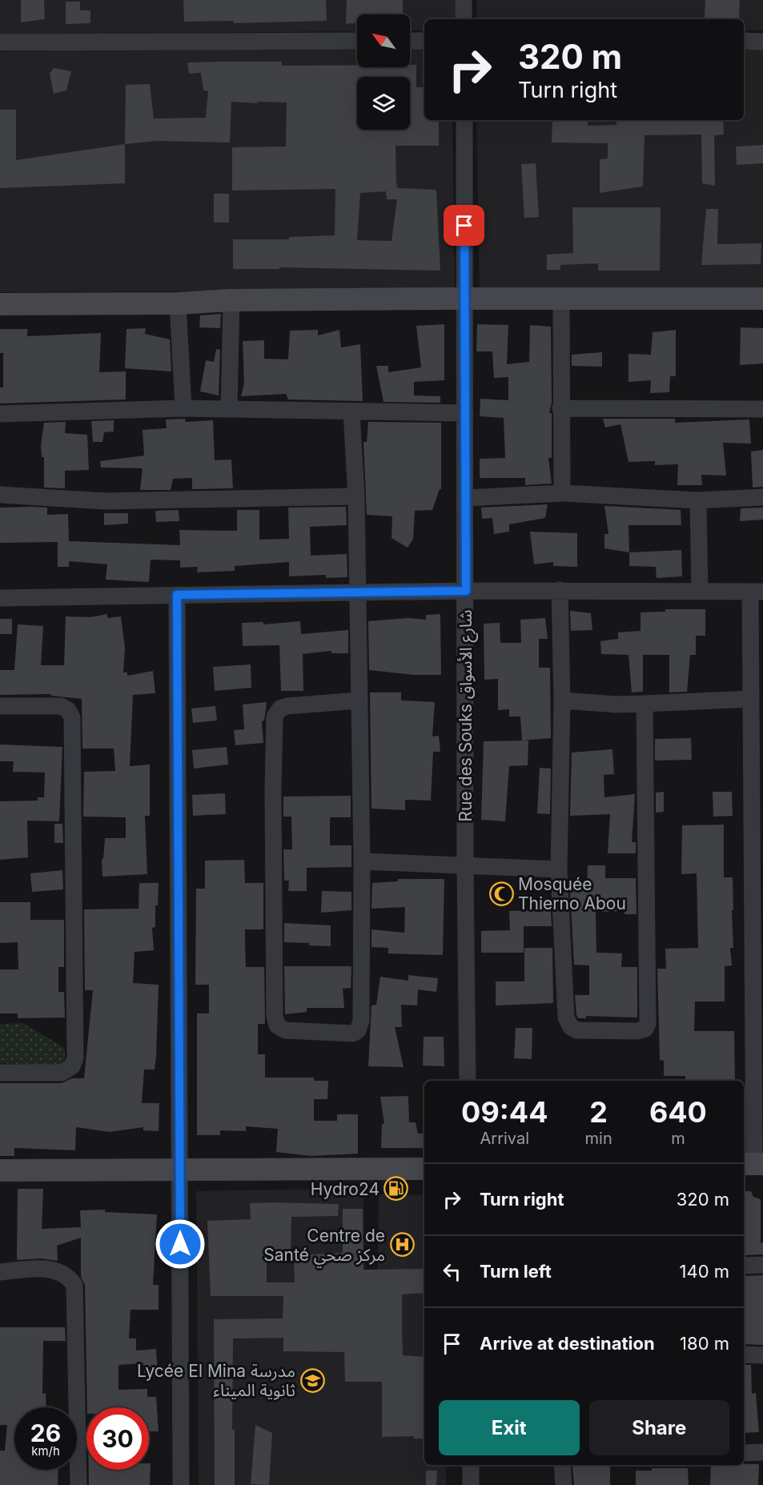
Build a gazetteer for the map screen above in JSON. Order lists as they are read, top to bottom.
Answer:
{
  "streets": {
    "street": ["Rue des Souks شارع الأسواق"]
  },
  "places": {
    "mosque": ["Mosquée Thierno Abou"],
    "fuel station": ["Hydro24"],
    "hospital": ["Centre de Santé مركز صحي"],
    "school or university": ["Lycée El Mina مدرسة ثانوية الميناء"]
  },
  "north": "top left",
  "page": {
    "turn": ["320 m", "Turn right"],
    "eta": [
      "09:44",
      "Arrival",
      "2",
      "min",
      "640",
      "m"
    ],
    "list": [
      {
        "name": "Turn right",
        "value": "320 m"
      },
      {
        "name": "Turn left",
        "value": "140 m"
      },
      {
        "name": "Arrive at destination",
        "value": "180 m"
      }
    ],
    "buttons": ["Exit", "Share"],
    "speed": "26 km/h",
    "limit": "30"
  }
}
